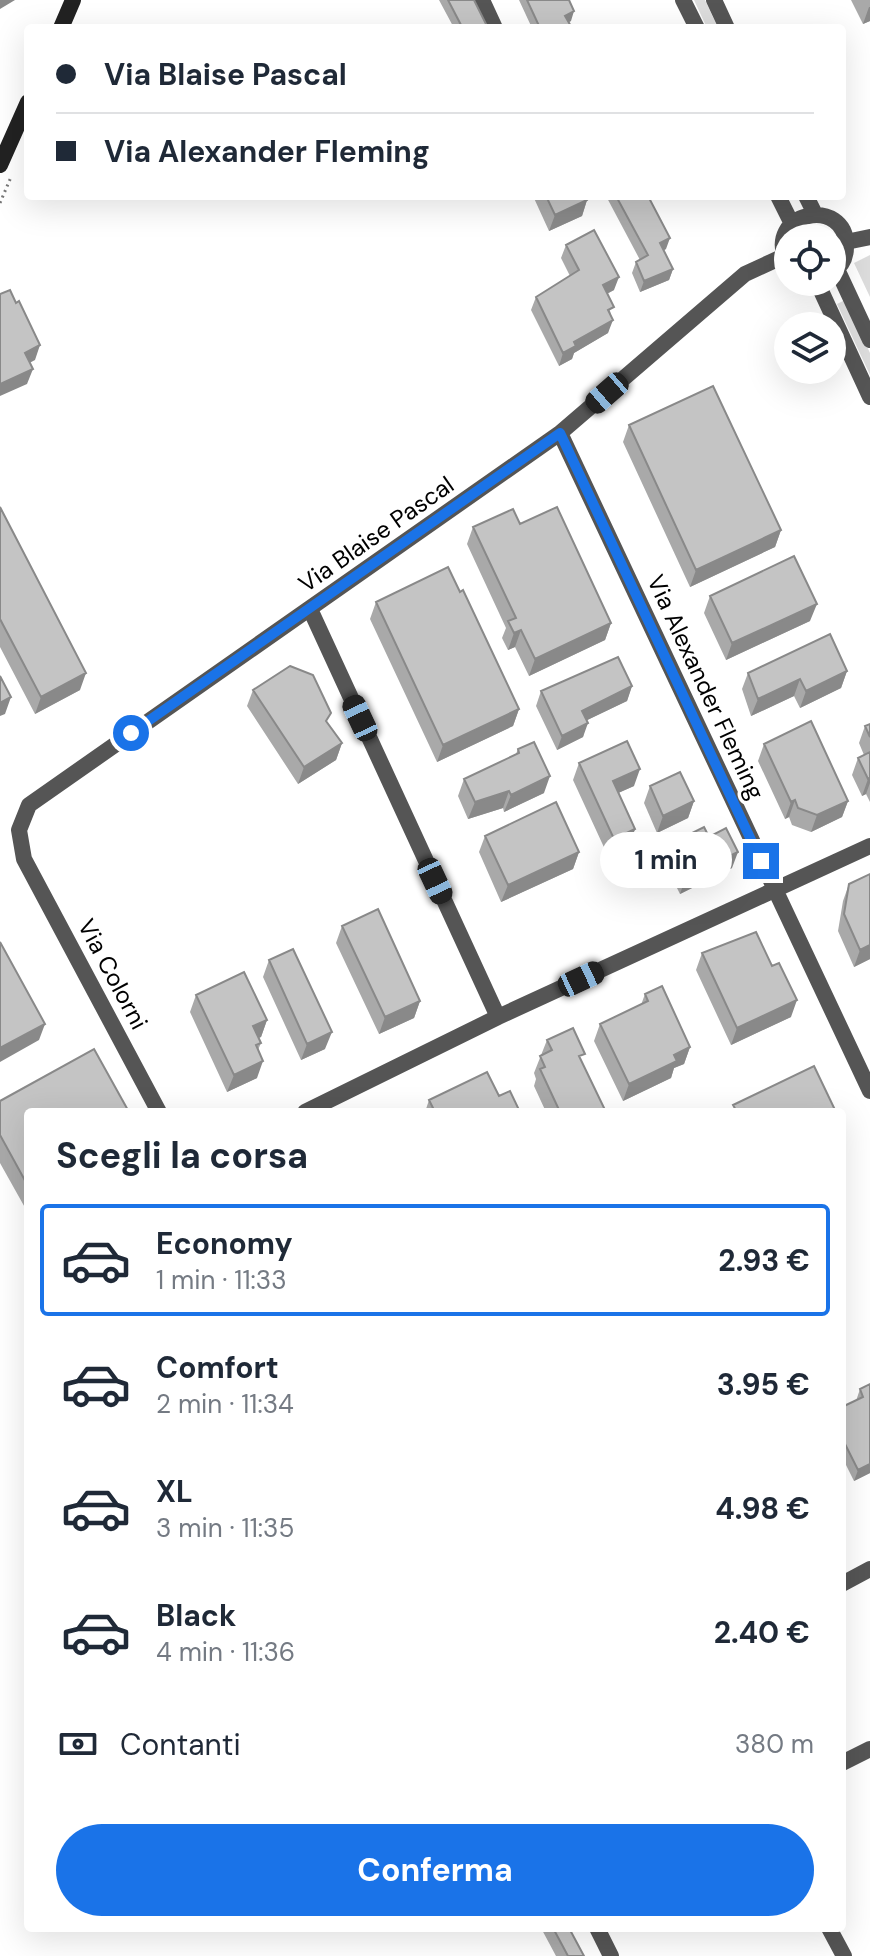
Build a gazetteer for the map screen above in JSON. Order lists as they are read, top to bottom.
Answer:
{
  "streets": {
    "street": ["Via Blaise Pascal", "Via Alexander Fleming", "Via Colorni"]
  },
  "crossings": [
    ["Via Blaise Pascal", "Via Alexander Fleming"],
    ["Via Blaise Pascal", "Via Colorni"]
  ],
  "page": {
    "banner": ["Via Blaise Pascal", "Via Alexander Fleming"],
    "bubble": "1 min",
    "heading": "Scegli la corsa",
    "list": [
      {
        "name": "Economy",
        "note": "1 min · 11:33",
        "value": "2.93 €"
      },
      {
        "name": "Comfort",
        "note": "2 min · 11:34",
        "value": "3.95 €"
      },
      {
        "name": "XL",
        "note": "3 min · 11:35",
        "value": "4.98 €"
      },
      {
        "name": "Black",
        "note": "4 min · 11:36",
        "value": "2.40 €"
      }
    ],
    "pay": ["Contanti", "380 m"],
    "buttons": "Conferma"
  }
}
